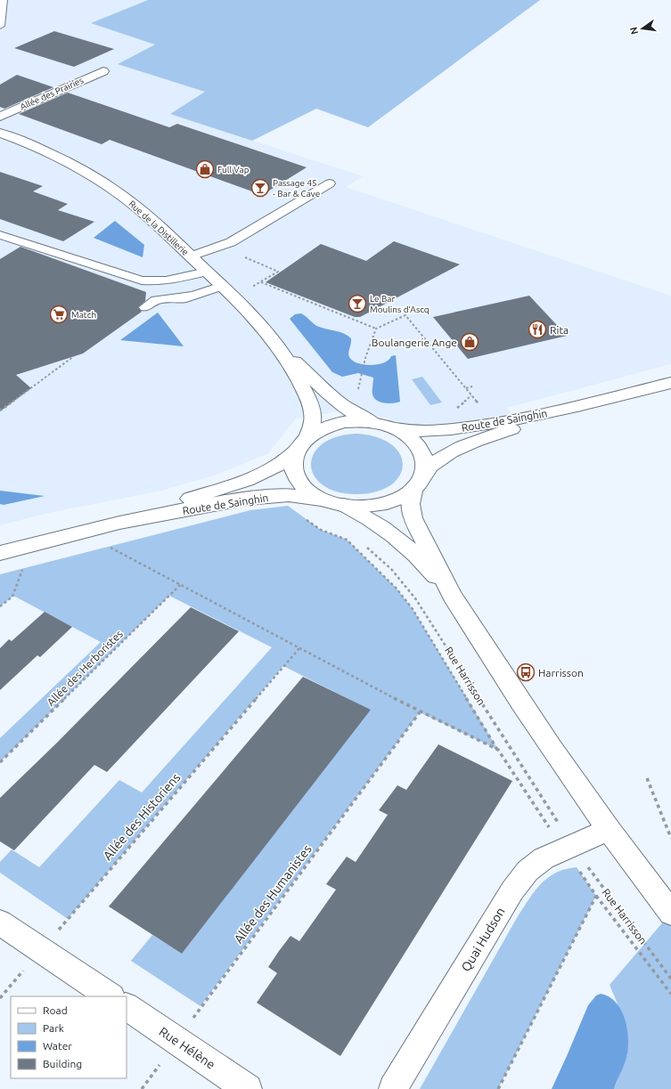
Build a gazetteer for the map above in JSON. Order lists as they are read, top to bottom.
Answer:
{
  "streets": {
    "street": [
      "Allée des Prairies",
      "Rue de la Distillerie",
      "Route de Sainghin",
      "Quai Hudson",
      "Rue Hélène"
    ],
    "path": [
      "Allée des Herboristes",
      "Rue Harrisson",
      "Allée des Historiens",
      "Allée des Humanistes"
    ]
  },
  "crossings": [
    ["Rue de la Distillerie", "Route de Sainghin"],
    ["Rue Harrisson", "Quai Hudson"],
    ["Allée des Humanistes", "Rue Hélène"]
  ],
  "places": {
    "shop": ["Full Vap", "Boulangerie Ange"],
    "bar": ["Passage 45 - Bar & Cave", "Le Bar Moulins d'Ascq"],
    "supermarket": ["Match"],
    "restaurant": ["Rita"],
    "bus stop": ["Harrisson"]
  },
  "legend": [
    "Road",
    "Park",
    "Water",
    "Building"
  ],
  "north": "left"
}
